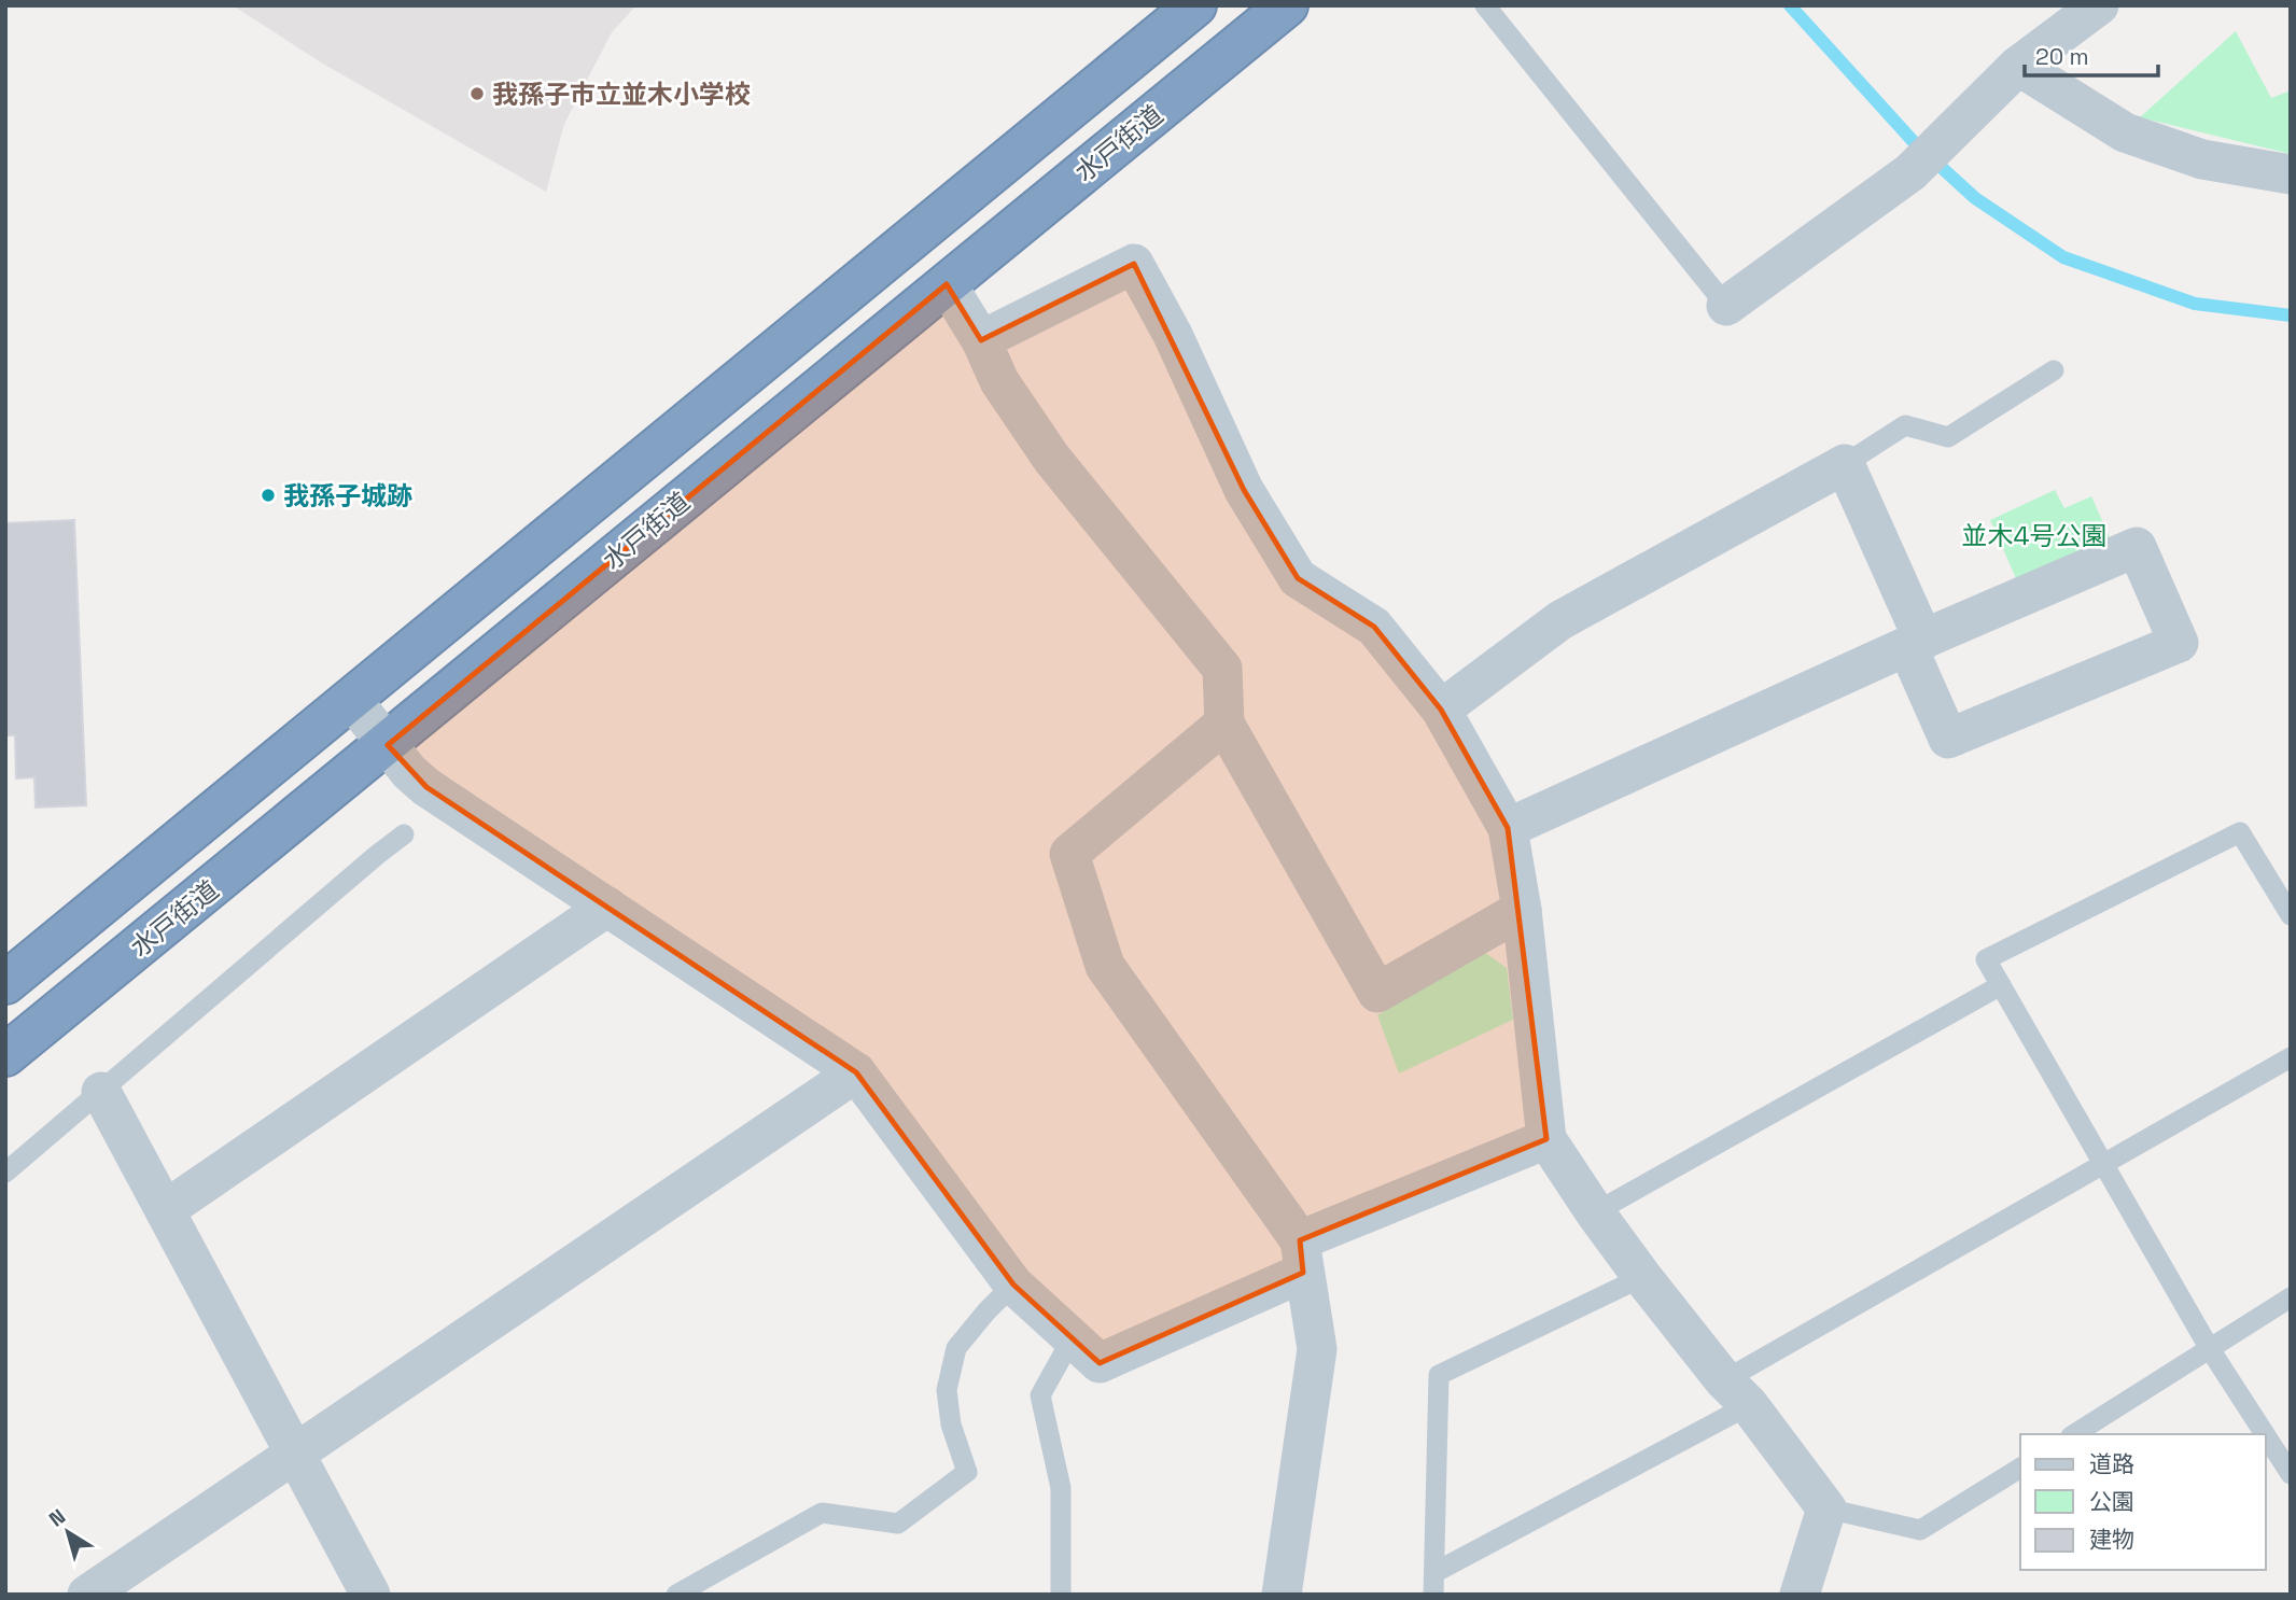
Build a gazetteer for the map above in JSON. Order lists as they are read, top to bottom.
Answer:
{
  "streets": {
    "highway": ["水戸街道"]
  },
  "parks": ["並木4号公園"],
  "places": ["我孫子市立並木小学校", "我孫子城跡"],
  "legend": ["道路", "公園", "建物"],
  "scale_bar": "20 m",
  "north": "top left"
}
